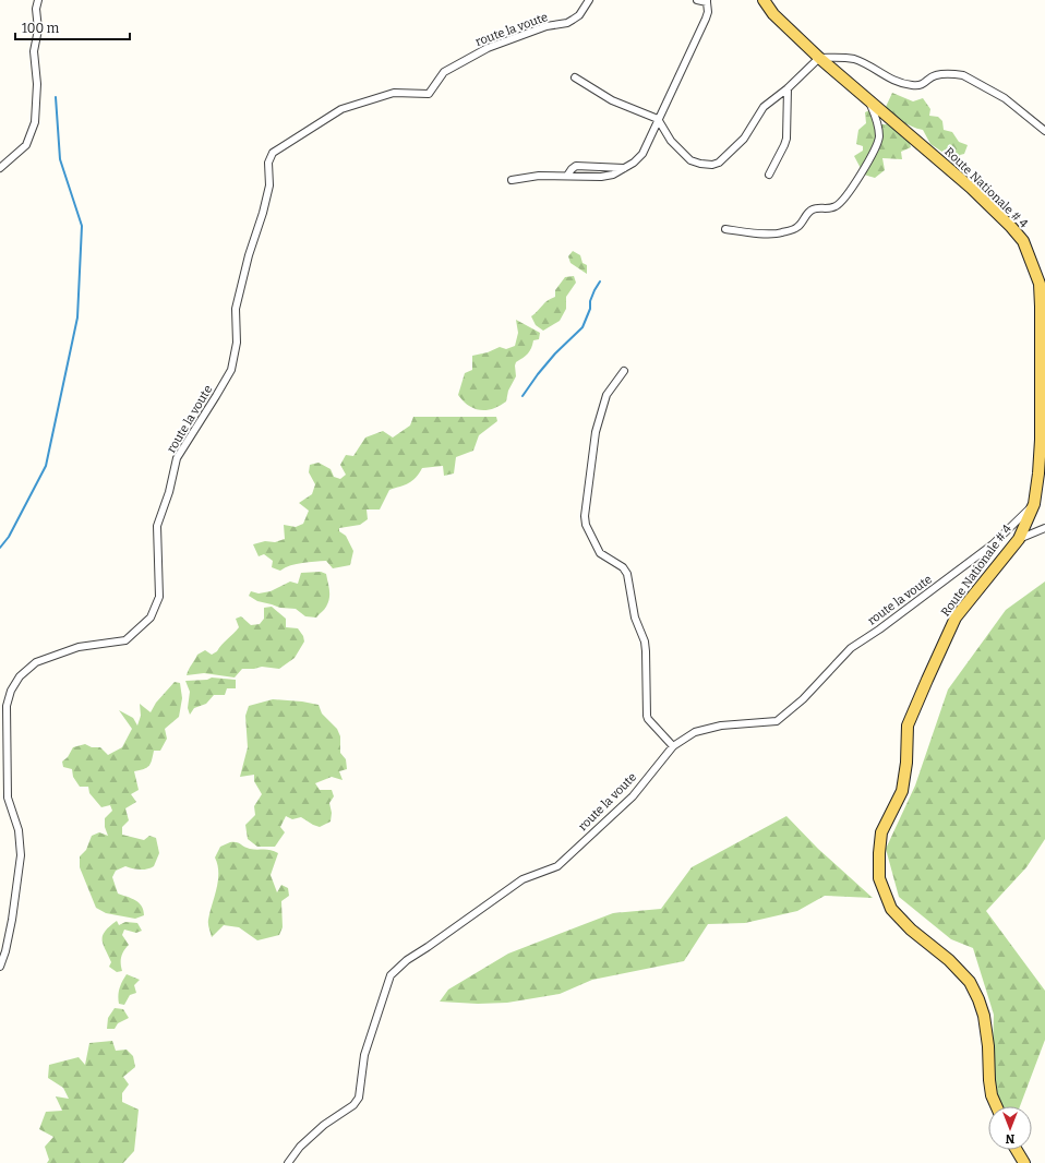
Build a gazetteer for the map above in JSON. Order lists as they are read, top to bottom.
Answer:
{
  "streets": {
    "main road": ["Route Nationale # 4"],
    "street": ["route la voute"]
  },
  "crossings": [
    ["route la voute", "Route Nationale # 4"]
  ],
  "scale_bar": "100 m",
  "north": "bottom"
}
